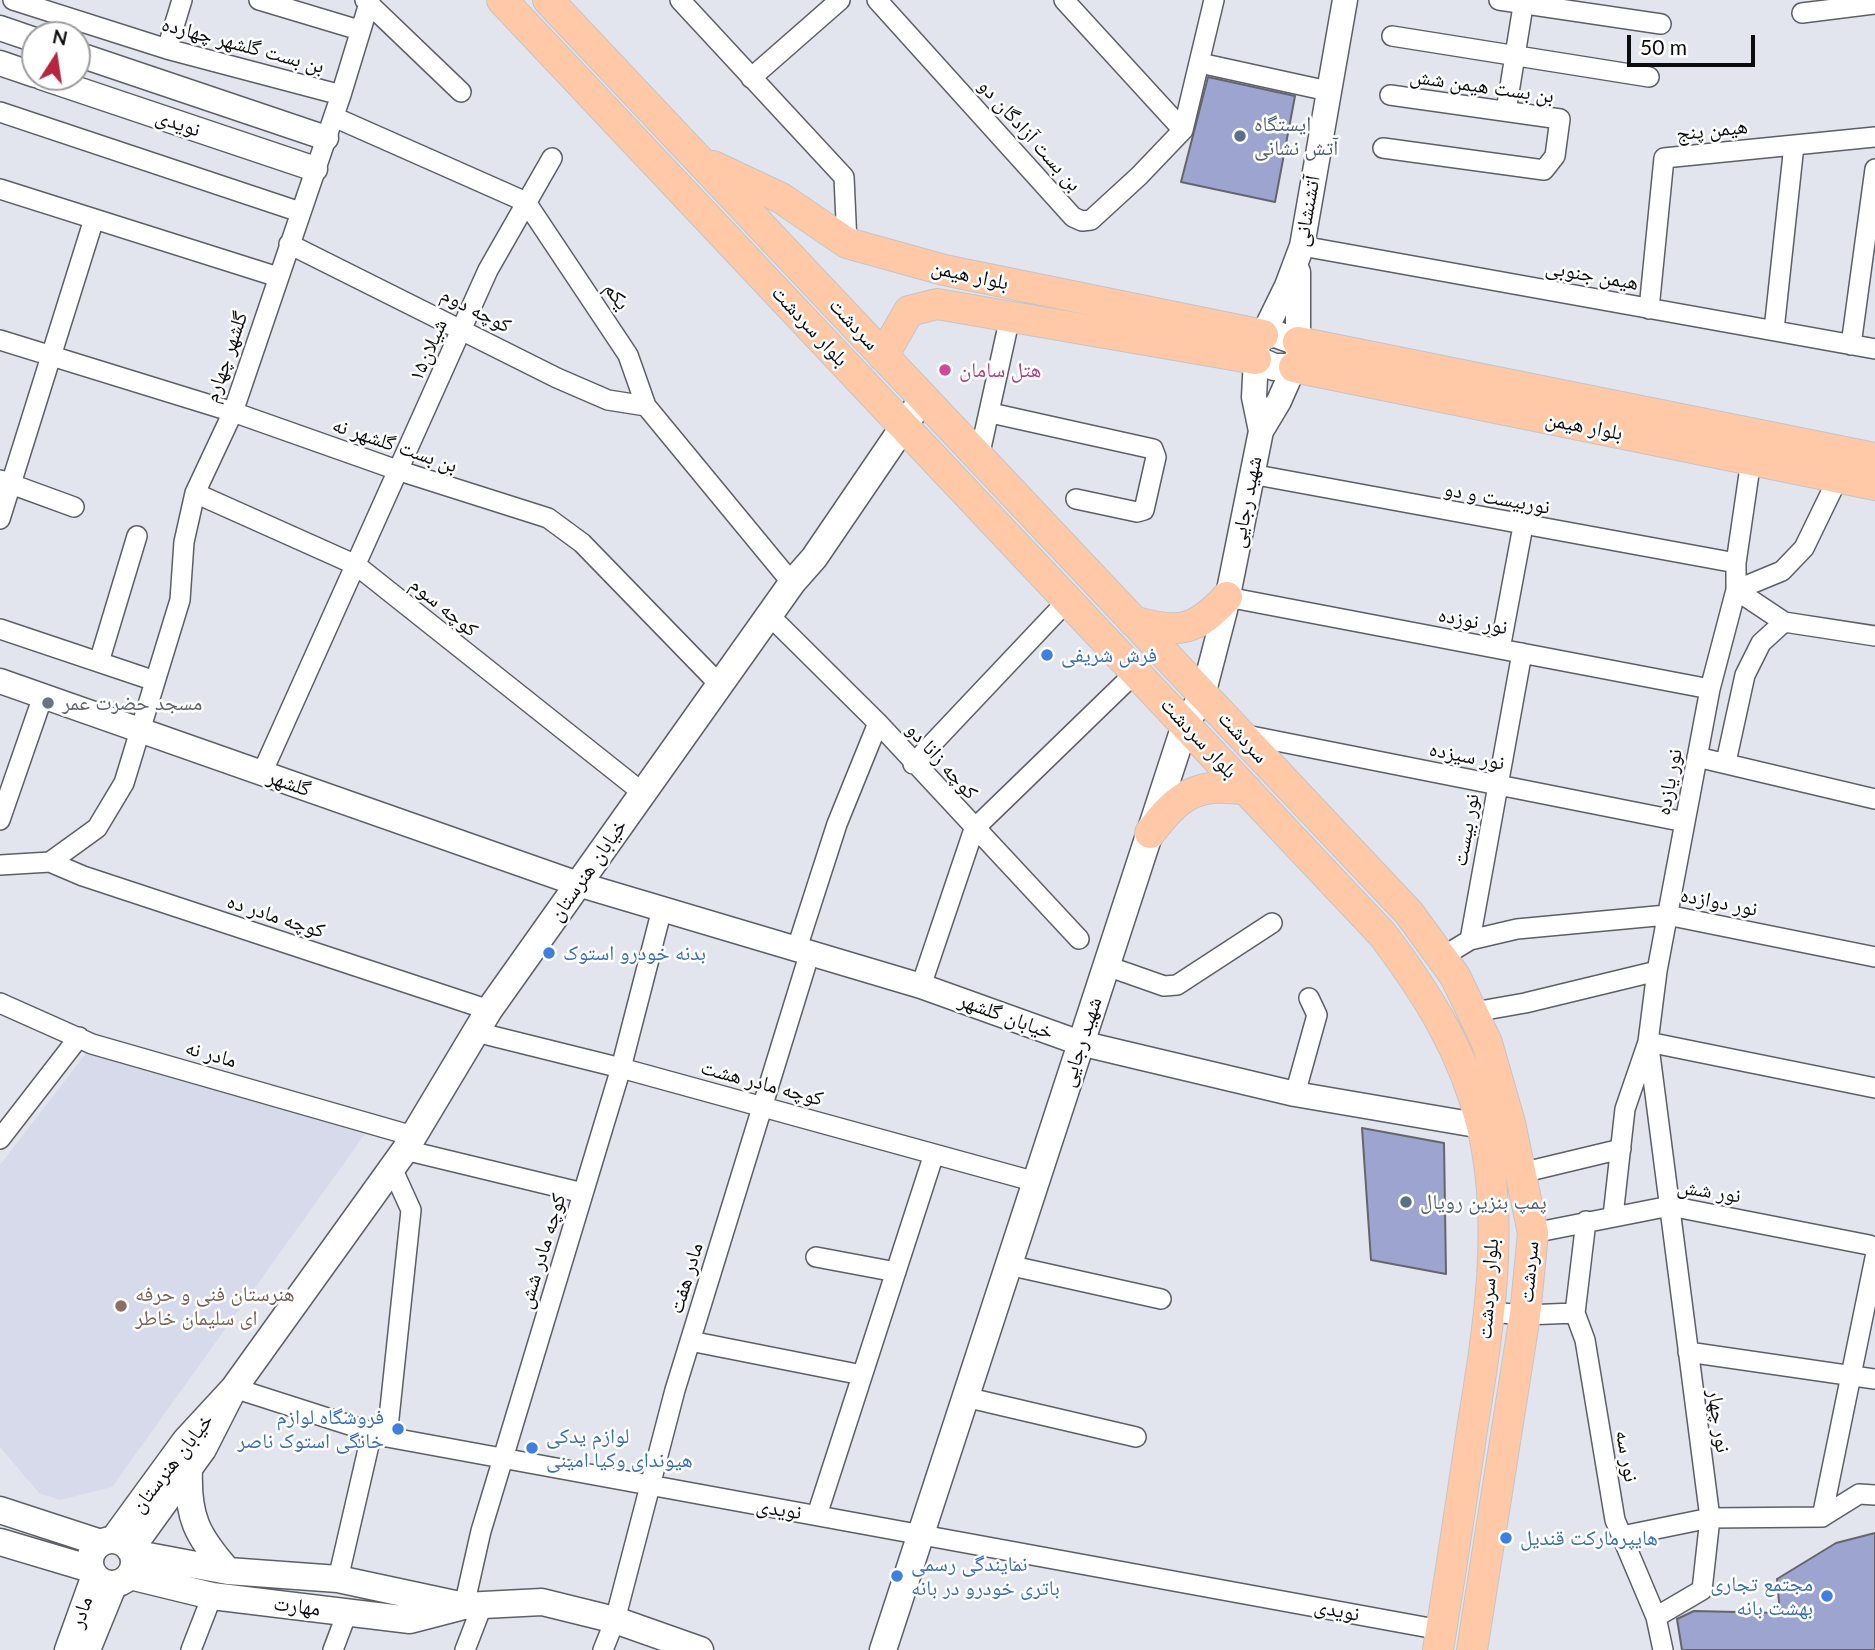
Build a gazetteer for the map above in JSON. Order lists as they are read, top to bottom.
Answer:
{
  "streets": {
    "main road": [
      "بلوار هیمن",
      "سردشت",
      "بلوار سردشت",
      "شهید رجایی",
      "خیابان هنرستان",
      "مهارت"
    ],
    "street": [
      "بن بست گلشهر چهارده",
      "بن بست هیمن شش",
      "نویدی",
      "هیمن پنج",
      "بن بست آزادگان دو",
      "آتشنشانی",
      "هیمن جنوبی",
      "یکم",
      "کوچه دوم",
      "شیلان۱۵",
      "گلشهر چهارم",
      "بن بست گلشهر نه",
      "نوربیست و دو",
      "کوچه سوم",
      "نور نوزده",
      "نور سیزده",
      "کوچه زانا دو",
      "نور یازده",
      "گلشهر",
      "نور بیست",
      "نور دوازده",
      "کوچه مادر ده",
      "خیابان گلشهر",
      "مادر نه",
      "کوچه مادر هشت",
      "نور شش",
      "کوچه مادر شش",
      "مادر هفت",
      "نور چهار",
      "نور سه",
      "مادر"
    ]
  },
  "crossings": [
    ["بن بست گلشهر چهارده", "گلشهر چهارم"],
    ["نویدی", "بلوار سردشت"],
    ["نویدی", "گلشهر چهارم"],
    ["نویدی", "شهید رجایی"],
    ["نویدی", "خیابان هنرستان"],
    ["نویدی", "کوچه مادر شش"],
    ["نویدی", "مادر هفت"],
    ["هیمن پنج", "هیمن جنوبی"],
    ["آتشنشانی", "بلوار هیمن"],
    ["آتشنشانی", "هیمن جنوبی"],
    ["آتشنشانی", "شهید رجایی"],
    ["بلوار هیمن", "سردشت"],
    ["بلوار هیمن", "شهید رجایی"],
    ["بلوار هیمن", "نور یازده"],
    ["یکم", "کوچه دوم"],
    ["یکم", "شیلان۱۵"],
    ["یکم", "خیابان هنرستان"],
    ["کوچه دوم", "شیلان۱۵"],
    ["کوچه دوم", "گلشهر چهارم"],
    ["سردشت", "شهید رجایی"],
    ["سردشت", "نور سیزده"],
    ["سردشت", "خیابان هنرستان"],
    ["سردشت", "نور شش"],
    ["بلوار سردشت", "شهید رجایی"],
    ["بلوار سردشت", "خیابان هنرستان"],
    ["بلوار سردشت", "خیابان گلشهر"],
    ["شیلان۱۵", "بن بست گلشهر نه"],
    ["شیلان۱۵", "کوچه سوم"],
    ["شیلان۱۵", "گلشهر"],
    ["گلشهر چهارم", "بن بست گلشهر نه"],
    ["گلشهر چهارم", "کوچه سوم"],
    ["گلشهر چهارم", "گلشهر"],
    ["گلشهر چهارم", "کوچه مادر ده"],
    ["بن بست گلشهر نه", "خیابان هنرستان"],
    ["نوربیست و دو", "شهید رجایی"],
    ["نوربیست و دو", "نور یازده"],
    ["شهید رجایی", "نور نوزده"],
    ["شهید رجایی", "خیابان گلشهر"],
    ["شهید رجایی", "کوچه مادر هشت"],
    ["کوچه سوم", "خیابان هنرستان"],
    ["نور نوزده", "نور یازده"],
    ["نور نوزده", "نور بیست"],
    ["نور سیزده", "نور یازده"],
    ["نور سیزده", "نور بیست"],
    ["کوچه زانا دو", "خیابان هنرستان"],
    ["کوچه زانا دو", "مادر هفت"],
    ["نور یازده", "نور دوازده"],
    ["نور یازده", "نور چهار"],
    ["گلشهر", "خیابان هنرستان"],
    ["گلشهر", "خیابان گلشهر"],
    ["نور بیست", "نور دوازده"],
    ["خیابان هنرستان", "کوچه مادر ده"],
    ["خیابان هنرستان", "خیابان گلشهر"],
    ["خیابان هنرستان", "مادر نه"],
    ["خیابان هنرستان", "کوچه مادر هشت"],
    ["خیابان هنرستان", "مهارت"],
    ["خیابان هنرستان", "مادر"],
    ["کوچه مادر ده", "کوچه مادر هشت"],
    ["خیابان گلشهر", "کوچه مادر شش"],
    ["خیابان گلشهر", "مادر هفت"],
    ["مادر نه", "کوچه مادر شش"],
    ["کوچه مادر هشت", "کوچه مادر شش"],
    ["کوچه مادر هشت", "مادر هفت"],
    ["نور شش", "نور چهار"],
    ["کوچه مادر شش", "مهارت"],
    ["مادر هفت", "مهارت"],
    ["نور چهار", "نور سه"],
    ["مهارت", "مادر"]
  ],
  "places": [
    "ایستگاه آتش نشانی",
    "هتل سامان",
    "فرش شریفی",
    "مسجد حضرت عمر",
    "بدنه خودرو استوک",
    "پمپ بنزین رویال",
    "هنرستان فنی و حرفه ای سلیمان خاطر",
    "فروشگاه لوازم خانگى استوک ناصر",
    "لوازم یدکى هیونداى وکیا امینى",
    "هایپرمارکت قندیل",
    "نمایندگی رسمی باتری خودرو در بانه",
    "مجتمع تجاری بهشت بانه"
  ],
  "scale_bar": "50 m",
  "north": "top"
}
